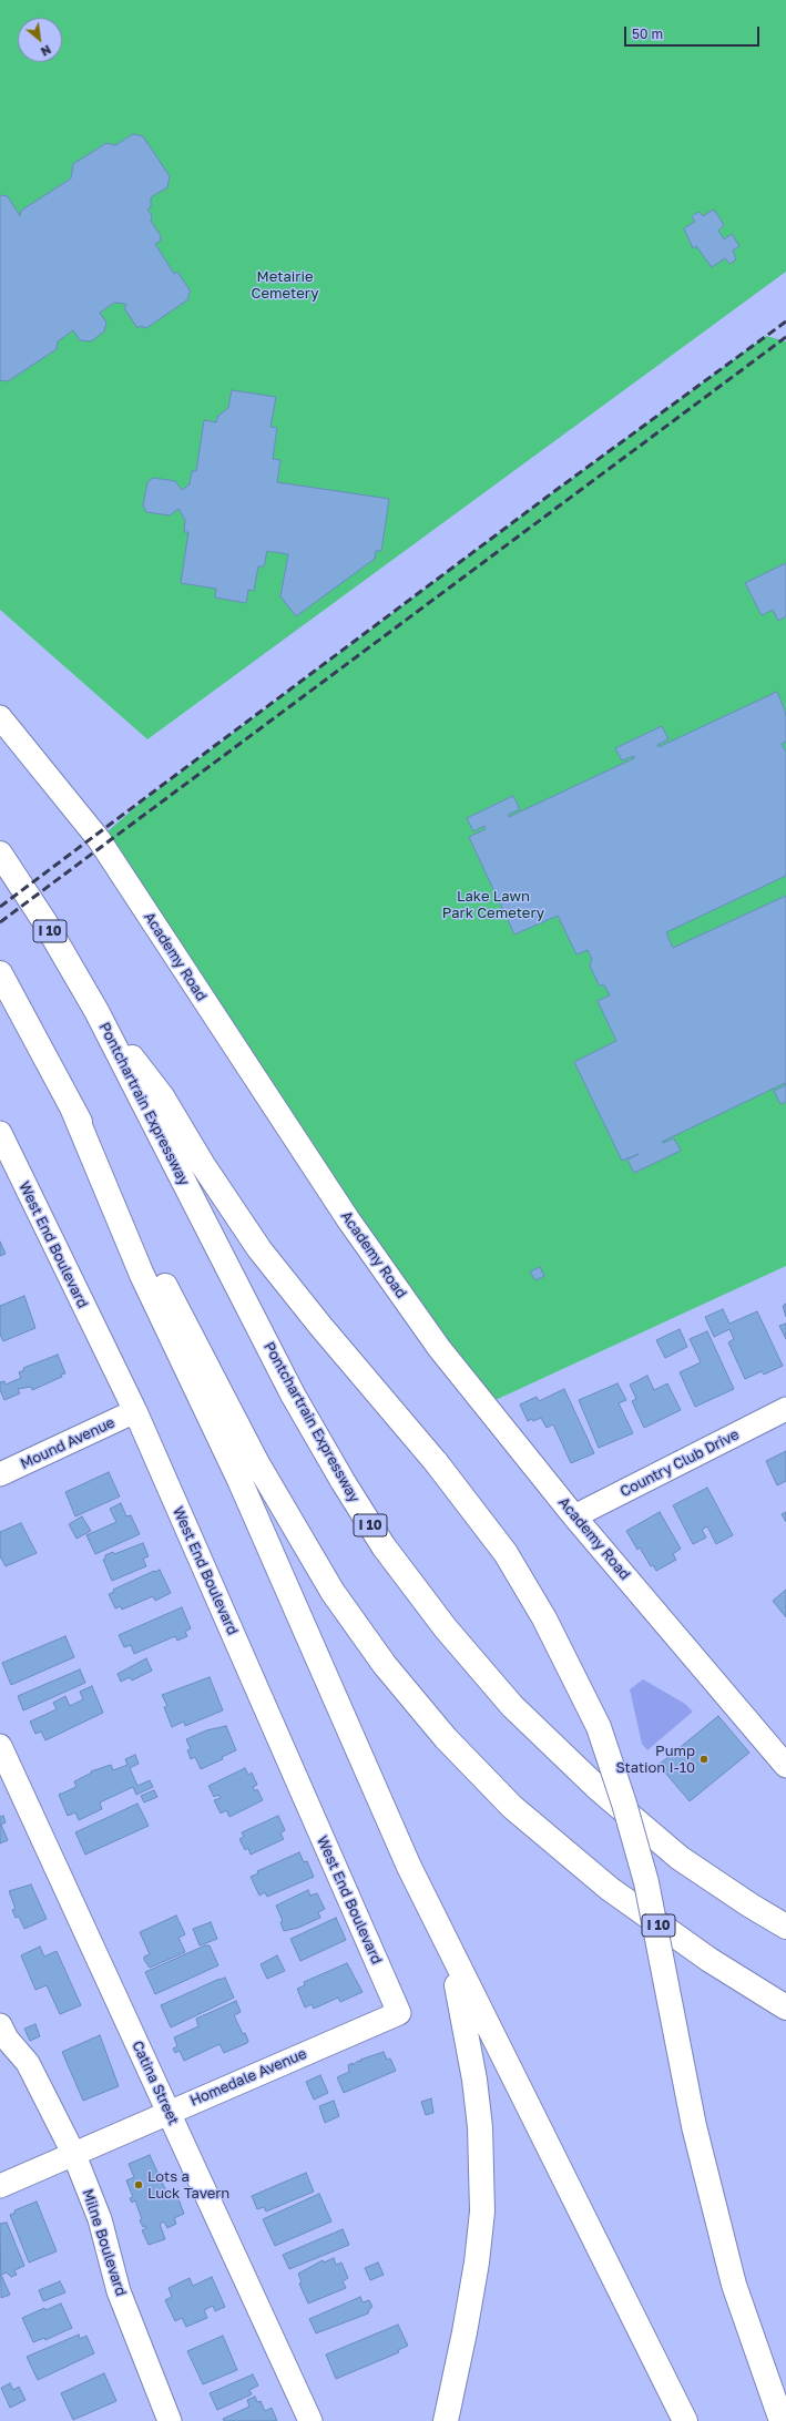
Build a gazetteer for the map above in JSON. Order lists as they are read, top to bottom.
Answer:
{
  "streets": {
    "highway": ["I 10", "Pontchartrain Expressway"],
    "street": [
      "Academy Road",
      "West End Boulevard",
      "Mound Avenue",
      "Country Club Drive",
      "Homedale Avenue",
      "Catina Street",
      "Milne Boulevard"
    ]
  },
  "crossings": [
    ["Academy Road", "Country Club Drive"],
    ["West End Boulevard", "Mound Avenue"],
    ["West End Boulevard", "Homedale Avenue"],
    ["Homedale Avenue", "Catina Street"],
    ["Homedale Avenue", "Milne Boulevard"]
  ],
  "parks": ["Metairie Cemetery", "Lake Lawn Park Cemetery"],
  "places": ["Pump Station I-10", "Lots a Luck Tavern"],
  "scale_bar": "50 m",
  "north": "bottom right"
}
